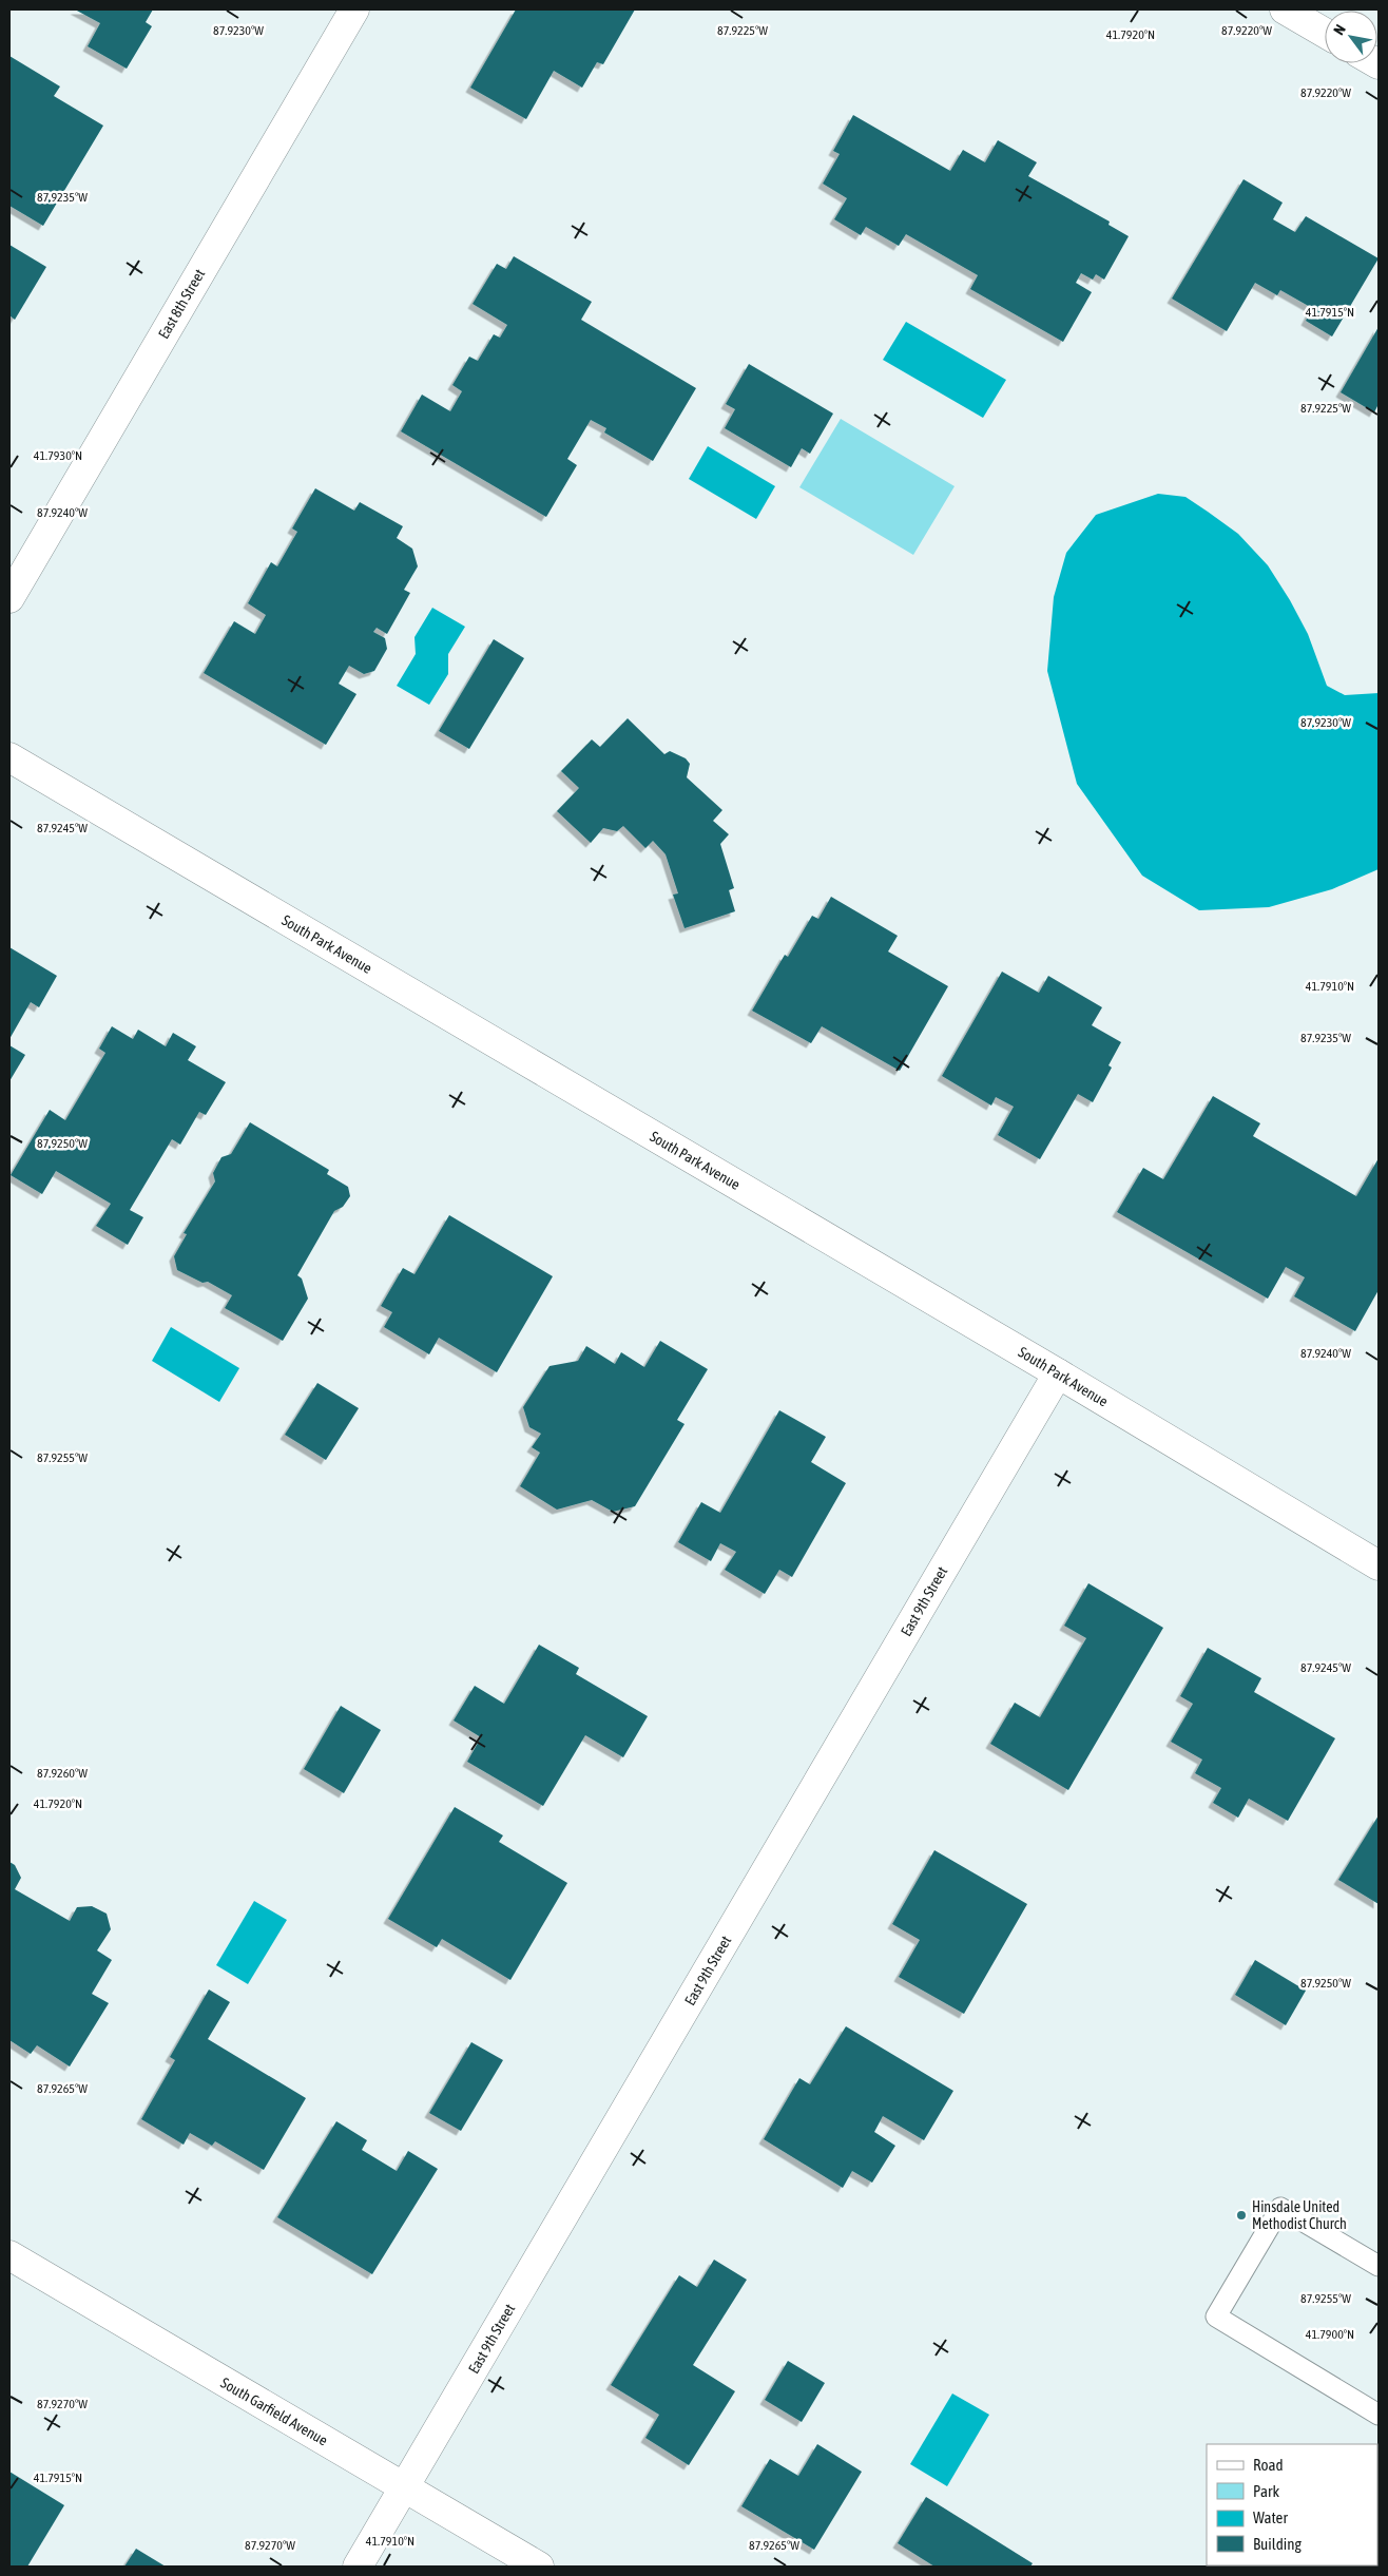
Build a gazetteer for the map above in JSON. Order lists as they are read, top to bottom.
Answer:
{
  "streets": {
    "street": [
      "East 8th Street",
      "South Park Avenue",
      "East 9th Street",
      "South Garfield Avenue"
    ]
  },
  "crossings": [
    ["South Park Avenue", "East 9th Street"],
    ["East 9th Street", "South Garfield Avenue"]
  ],
  "places": ["Hinsdale United Methodist Church"],
  "legend": [
    "Road",
    "Park",
    "Water",
    "Building"
  ],
  "north": "top left",
  "coordinates": [
    "87.9230°W",
    "87.9225°W",
    "87.9220°W",
    "41.7920°N",
    "87.9235°W",
    "41.7915°N",
    "41.7930°N",
    "87.9240°W",
    "87.9245°W",
    "41.7910°N",
    "87.9250°W",
    "87.9255°W",
    "87.9260°W",
    "87.9265°W",
    "41.7900°N",
    "87.9270°W"
  ]
}
